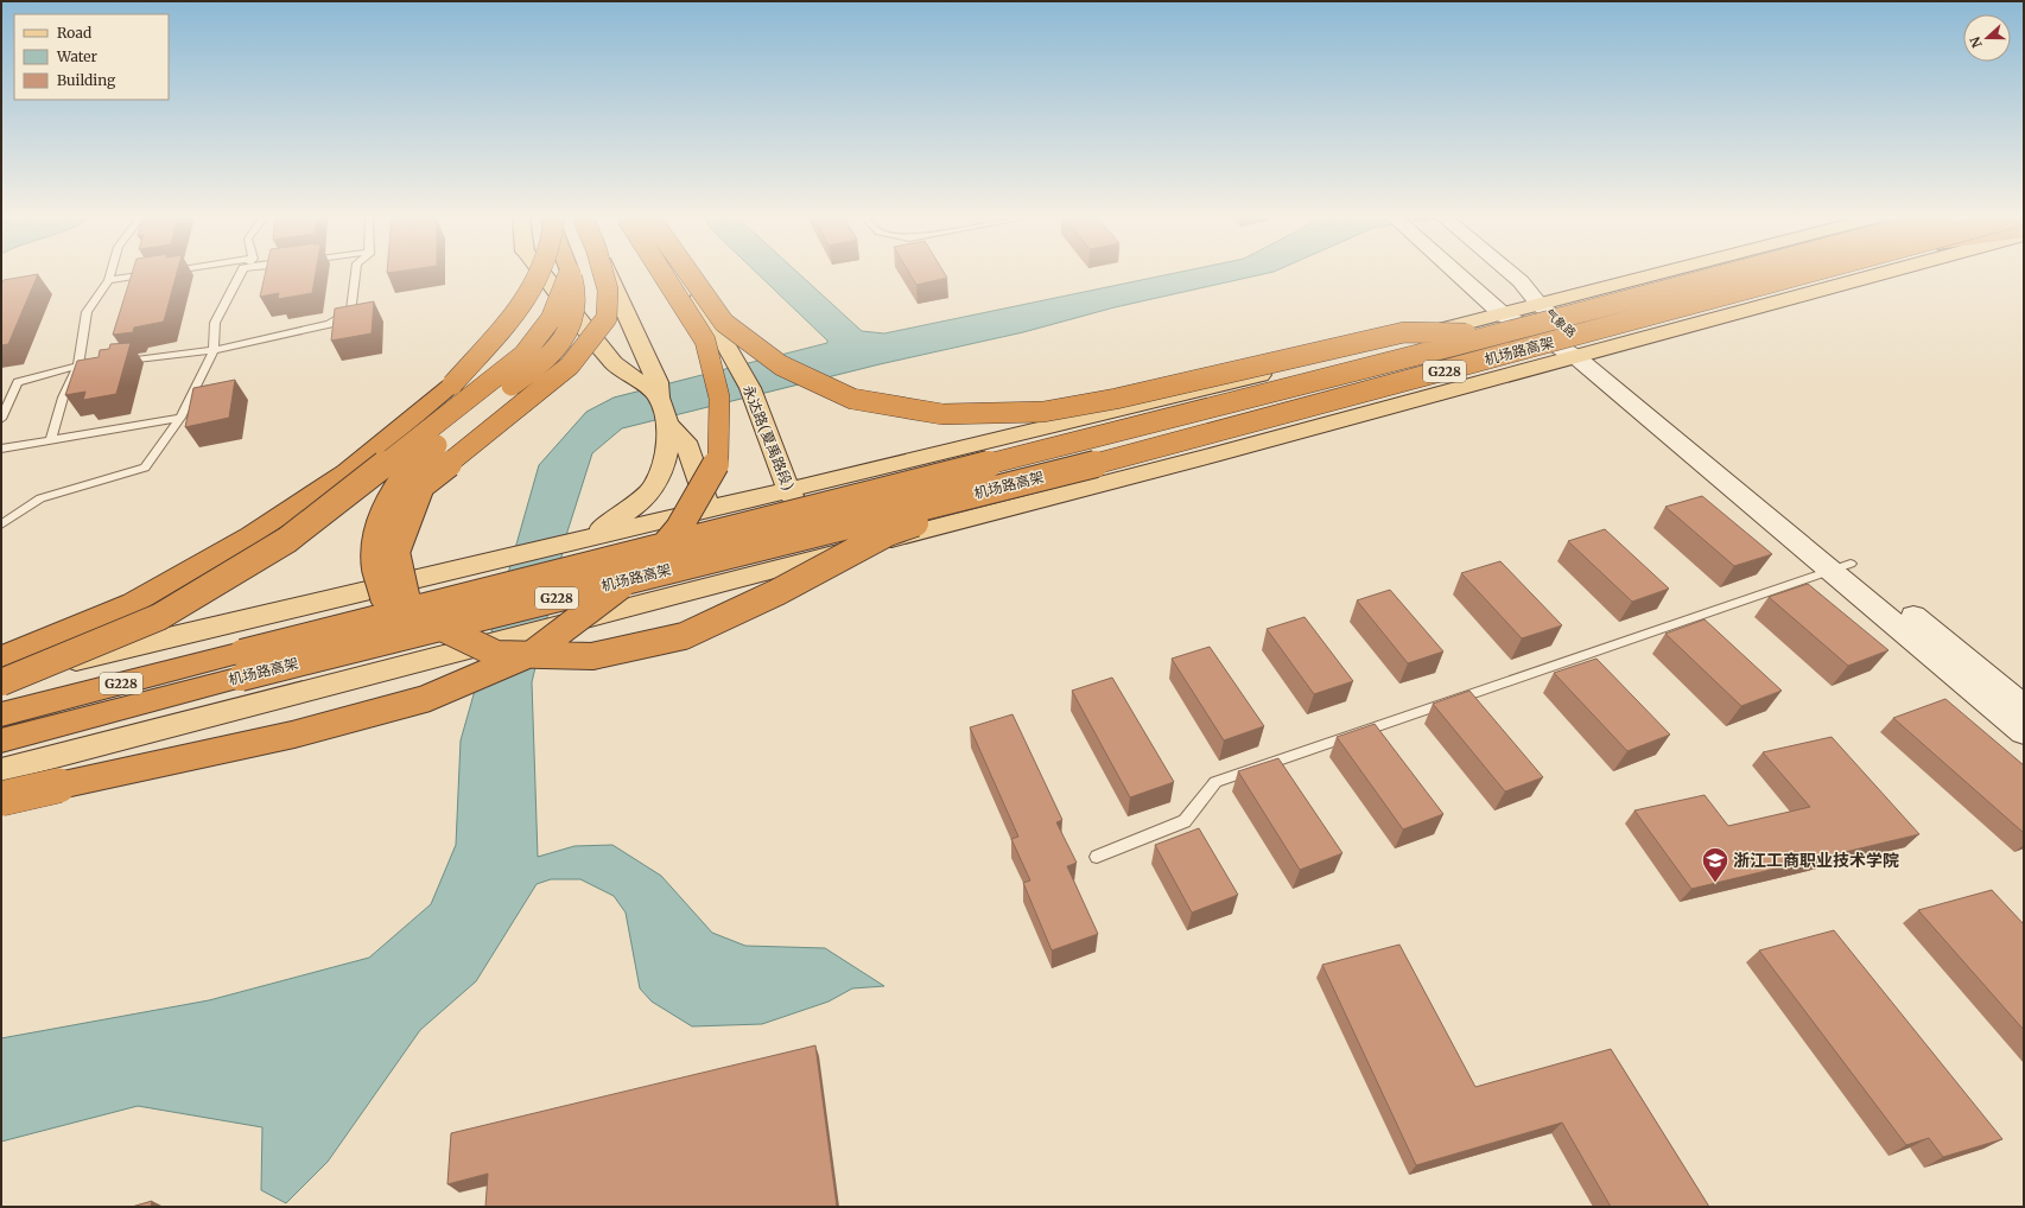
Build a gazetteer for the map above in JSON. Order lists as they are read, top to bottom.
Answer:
{
  "streets": {
    "highway": ["机场路高架", "G228"],
    "main road": ["永达路(夏禹路段)"],
    "street": ["气象路"]
  },
  "crossings": [
    ["气象路", "机场路高架"]
  ],
  "places": {
    "school or university": ["浙江工商职业技术学院"]
  },
  "legend": ["Road", "Water", "Building"],
  "north": "left"
}
